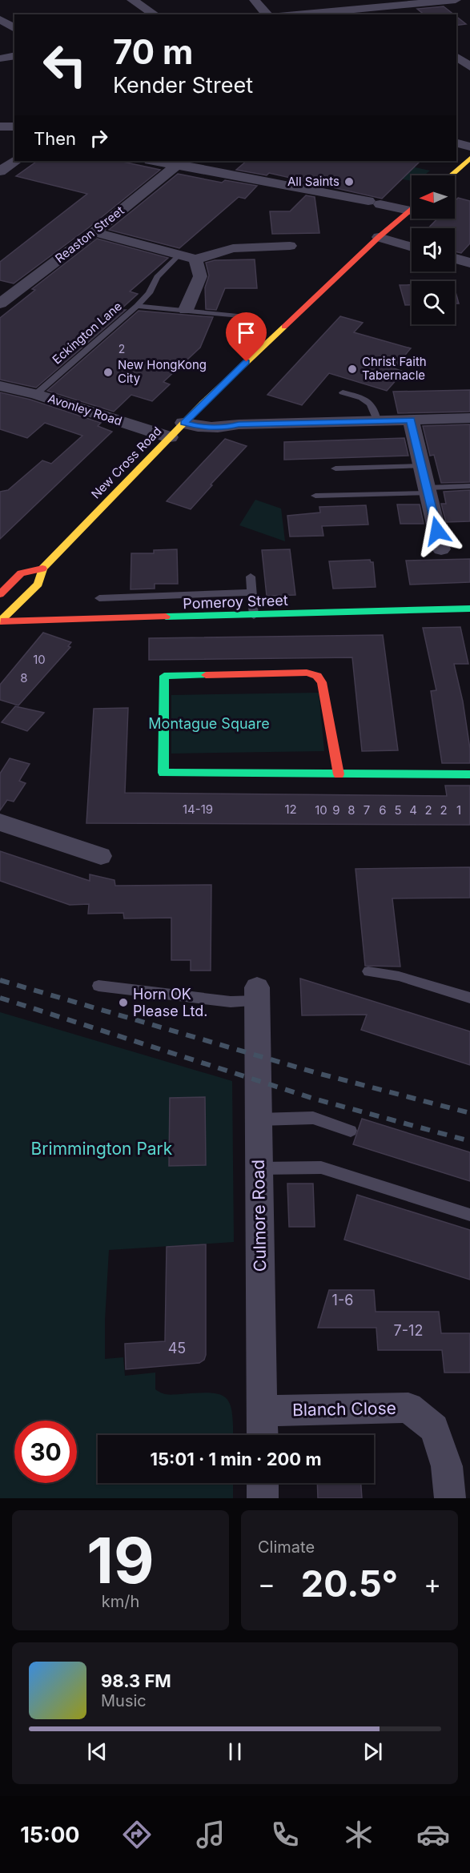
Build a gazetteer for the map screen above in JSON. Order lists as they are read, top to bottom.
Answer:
{
  "streets": {
    "main road": ["New Cross Road", "Pomeroy Street"],
    "street": [
      "Reaston Street",
      "Avonley Road",
      "Culmore Road",
      "Blanch Close"
    ],
    "lane": ["Eckington Lane"]
  },
  "crossings": [
    ["Eckington Lane", "Avonley Road"],
    ["Avonley Road", "New Cross Road"],
    ["New Cross Road", "Pomeroy Street"],
    ["Culmore Road", "Blanch Close"]
  ],
  "parks": ["Montague Square", "Brimmington Park"],
  "places": [
    "All Saints",
    "Christ Faith Tabernacle",
    "New HongKong City",
    "Horn OK Please Ltd."
  ],
  "house_numbers": [
    "2",
    "10",
    "8",
    "14-19",
    "12",
    "10",
    "9",
    "8",
    "7",
    "6",
    "5",
    "4",
    "2",
    "2",
    "1",
    "1-6",
    "7-12",
    "45"
  ],
  "north": "left",
  "page": {
    "turn": ["70 m", "Kender Street"],
    "then": "Then",
    "limit": "30",
    "trip": "15:01 · 1 min · 200 m",
    "tile": [
      ["19", "km/h"],
      "Climate"
    ],
    "heat": ["−", "20.5°", "+"],
    "song": ["98.3 FM", "Music"],
    "tabs": "15:00"
  }
}
